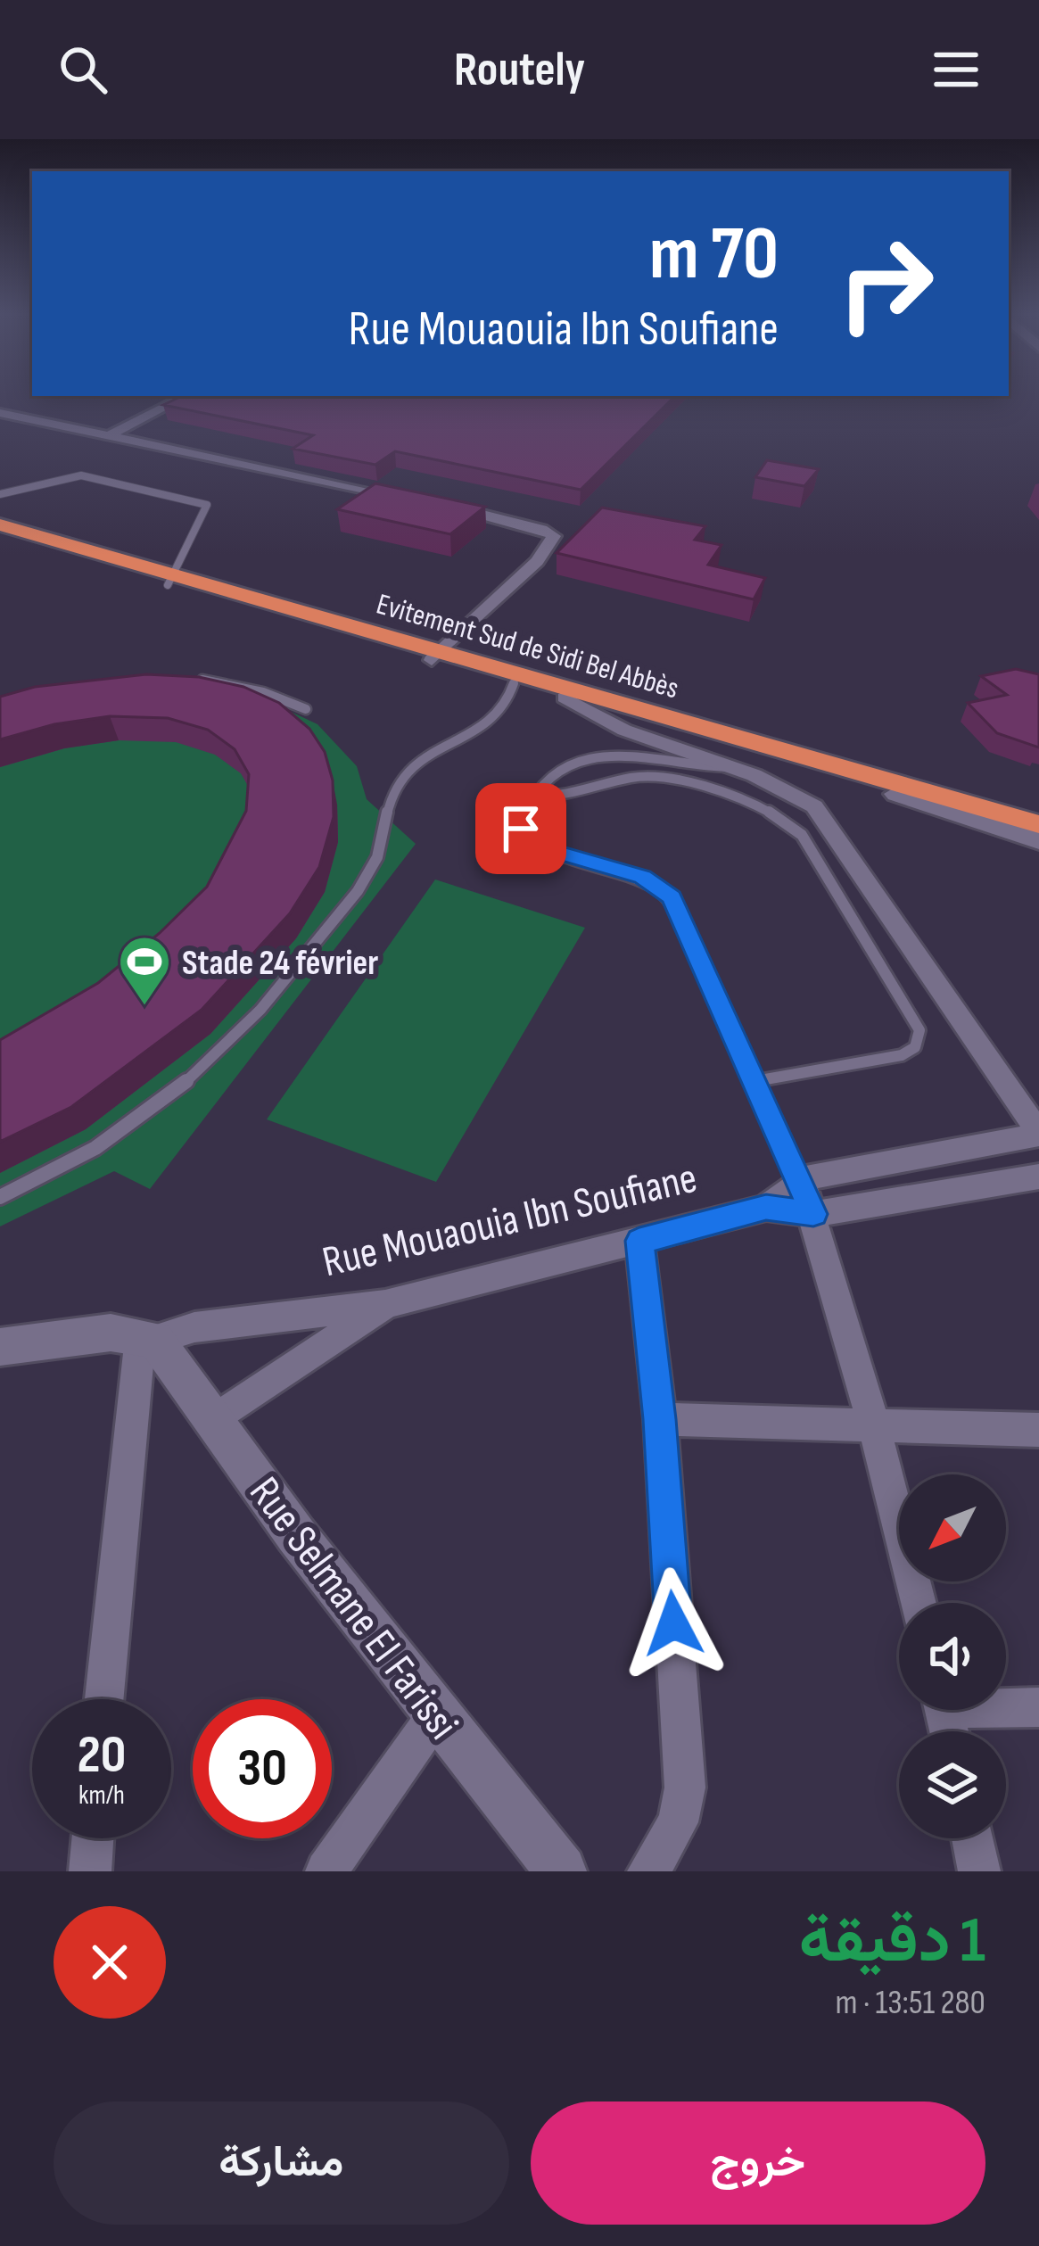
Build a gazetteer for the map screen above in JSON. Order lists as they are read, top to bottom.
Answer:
{
  "streets": {
    "highway": ["Evitement Sud de Sidi Bel Abbès"],
    "street": ["Rue Mouaouia Ibn Soufiane", "Rue Selmane El Farissi"]
  },
  "crossings": [
    ["Rue Mouaouia Ibn Soufiane", "Rue Selmane El Farissi"]
  ],
  "places": {
    "sports": ["Stade 24 février"]
  },
  "north": "bottom left",
  "page": {
    "header": "Routely",
    "turn": ["70 m", "Rue Mouaouia Ibn Soufiane"],
    "speed": "20 km/h",
    "limit": "30",
    "heading": ["1 دقيقة", "280 m · 13:51"],
    "buttons": ["خروج", "مشاركة"]
  }
}
